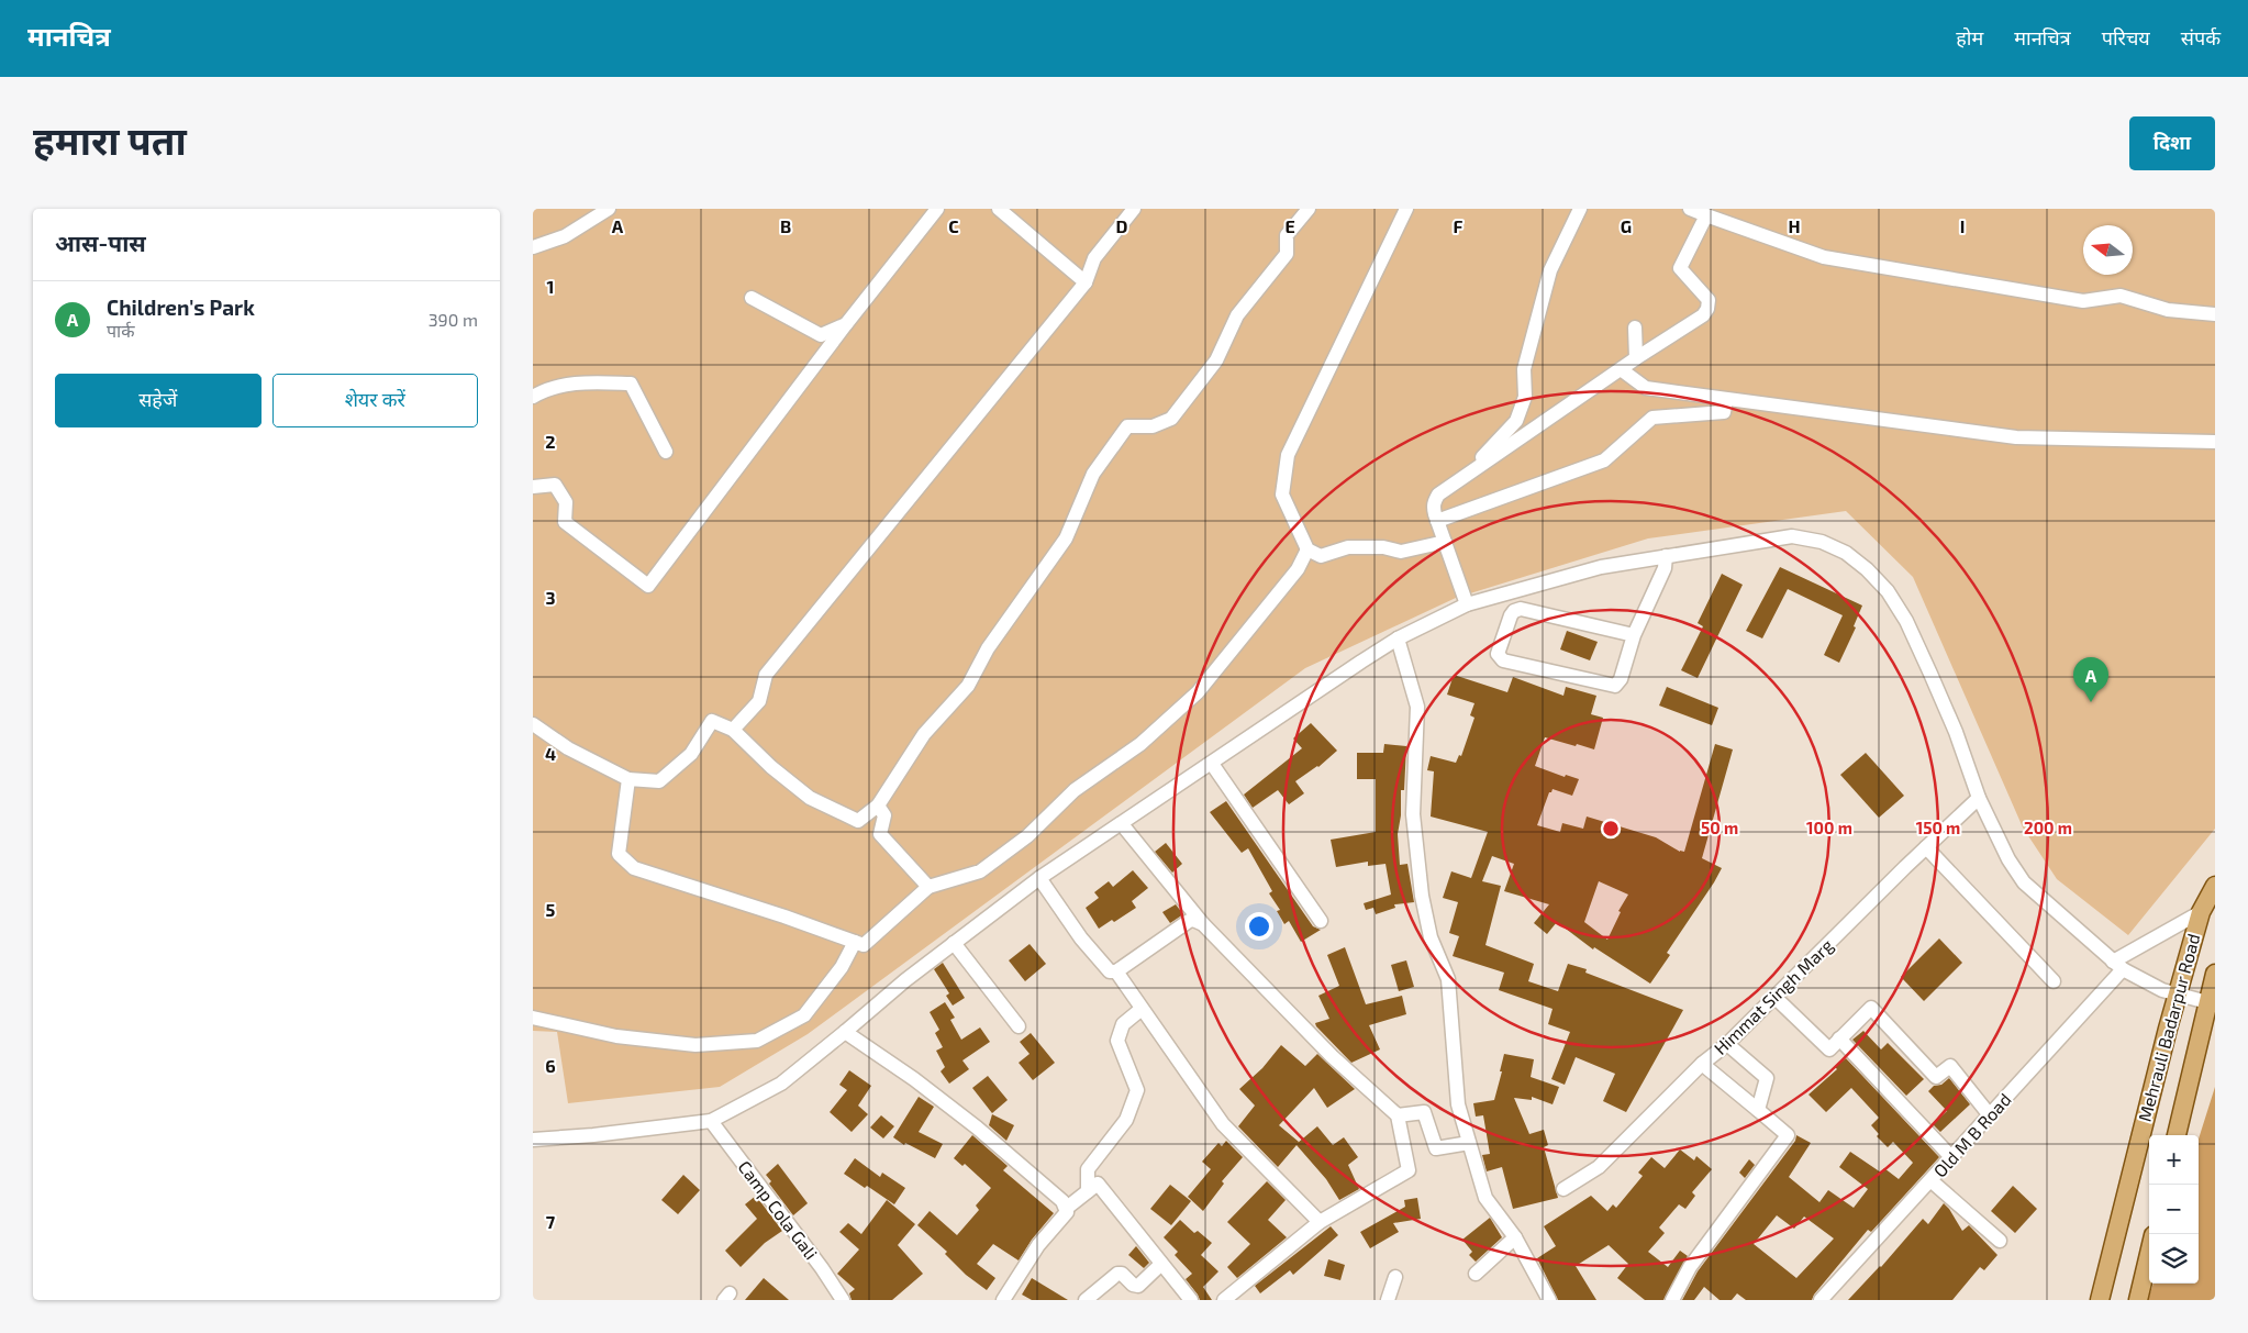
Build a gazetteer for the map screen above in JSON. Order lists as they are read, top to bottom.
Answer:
{
  "streets": {
    "main road": ["Mehrauli Badarpur Road"],
    "street": ["Himmat Singh Marg", "Old M B Road", "Camp Cola Gali"]
  },
  "crossings": [
    ["Mehrauli Badarpur Road", "Old M B Road"]
  ],
  "north": "left",
  "page": {
    "header": "मानचित्र",
    "nav": [
      "होम",
      "मानचित्र",
      "परिचय",
      "संपर्क"
    ],
    "title": "हमारा पता",
    "buttons": [
      "दिशा",
      ["सहेजें", "शेयर करें"]
    ],
    "heading": "आस-पास",
    "list": [
      {
        "mark": "A",
        "name": "Children's Park",
        "note": "पार्क",
        "value": "390 m"
      }
    ],
    "pins": "A",
    "map_buttons": ["+", "−"]
  },
  "grid": {
    "columns": [
      "A",
      "B",
      "C",
      "D",
      "E",
      "F",
      "G",
      "H",
      "I"
    ],
    "rows": [
      "1",
      "2",
      "3",
      "4",
      "5",
      "6",
      "7"
    ]
  },
  "rings": [
    "50 m",
    "100 m",
    "150 m",
    "200 m"
  ]
}
